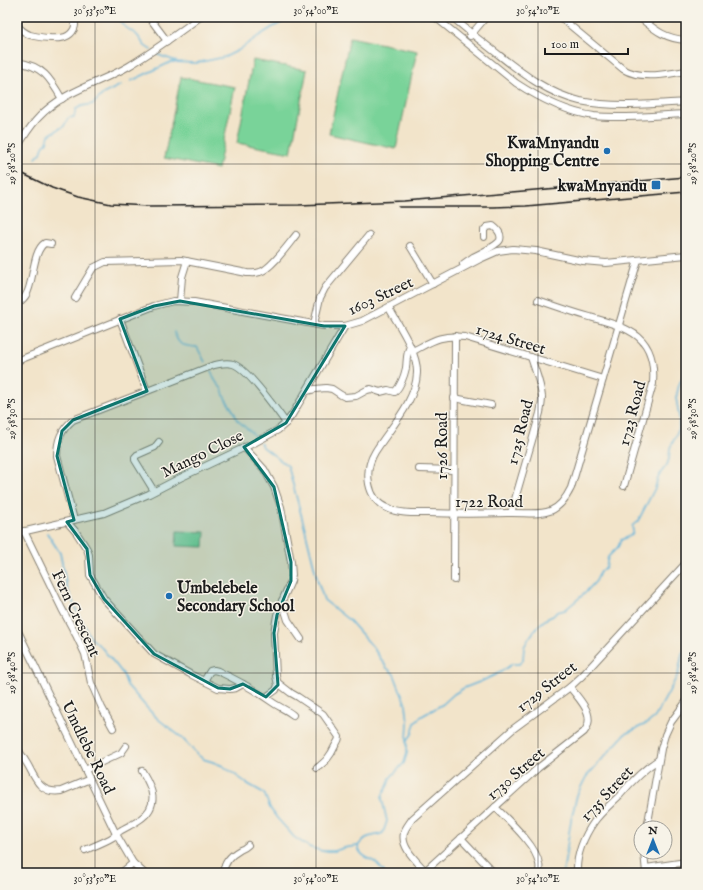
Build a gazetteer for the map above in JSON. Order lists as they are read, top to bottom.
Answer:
{
  "streets": {
    "street": [
      "1603 Street",
      "1724 Street",
      "1723 Road",
      "1725 Road",
      "1726 Road",
      "Mango Close",
      "1722 Road",
      "Fern Crescent",
      "1729 Street",
      "Umdlebe Road",
      "1730 Street",
      "1735 Street"
    ]
  },
  "crossings": [
    ["1603 Street", "Mango Close"],
    ["1603 Street", "1722 Road"],
    ["1724 Street", "1725 Road"],
    ["1724 Street", "1726 Road"],
    ["1724 Street", "1722 Road"],
    ["1723 Road", "1722 Road"],
    ["1725 Road", "1722 Road"],
    ["1726 Road", "1722 Road"],
    ["Mango Close", "Fern Crescent"],
    ["1729 Street", "1730 Street"]
  ],
  "places": {
    "other": ["KwaMnyandu Shopping Centre", "Umbelebele Secondary School"],
    "transit": ["kwaMnyandu"]
  },
  "scale_bar": "100 m",
  "north": "top",
  "coordinates": [
    "30°53'50\"E",
    "30°54'00\"E",
    "30°54'10\"E",
    "29°58'20\"S",
    "29°58'30\"S",
    "29°58'40\"S"
  ]
}
